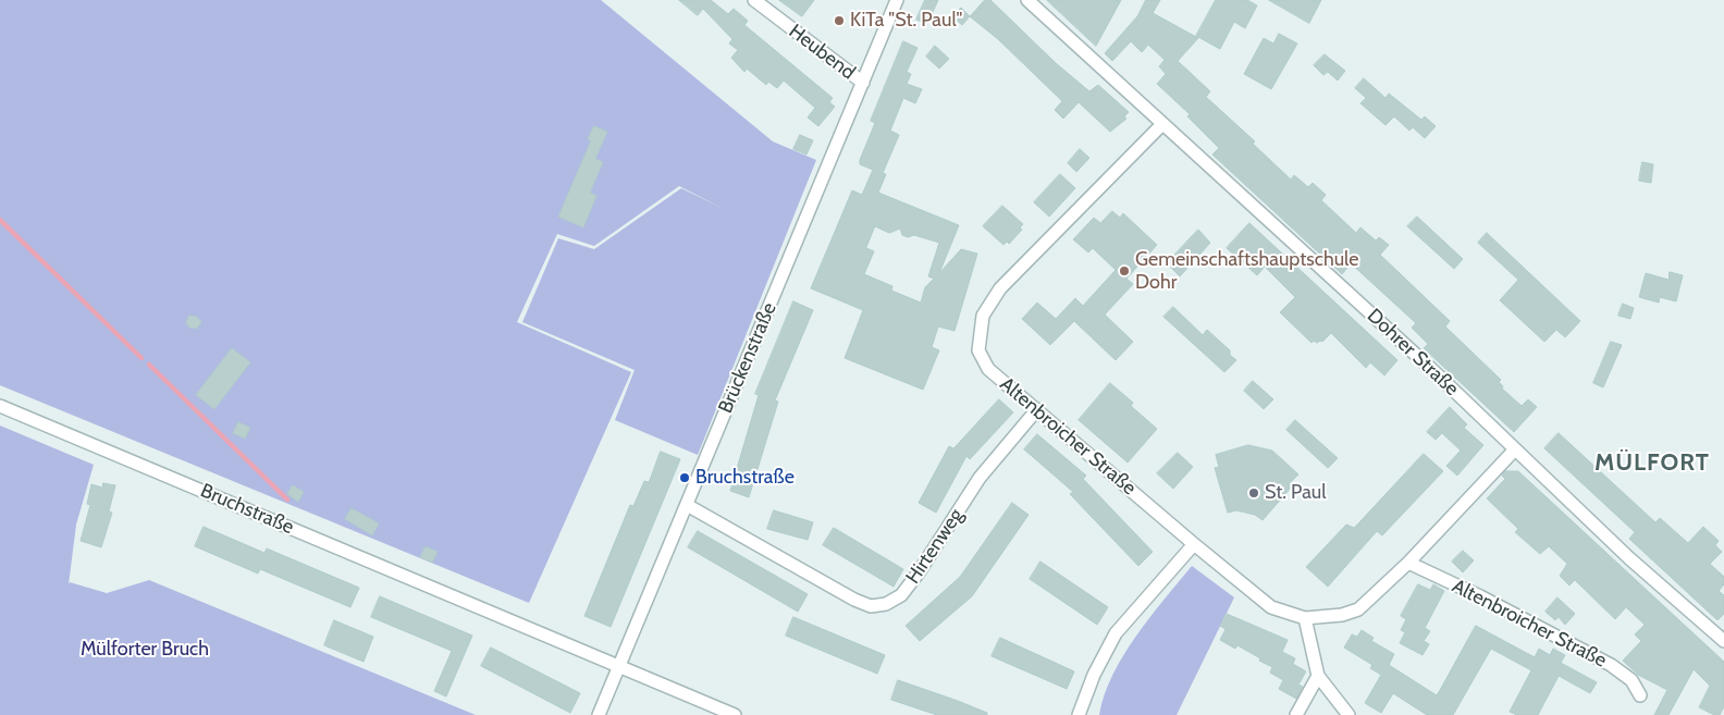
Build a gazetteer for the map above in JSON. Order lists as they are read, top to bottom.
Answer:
{
  "streets": {
    "street": [
      "Heubend",
      "Dohrer Straße",
      "Brückenstraße",
      "Altenbroicher Straße",
      "Bruchstraße",
      "Hirtenweg"
    ]
  },
  "crossings": [
    ["Heubend", "Brückenstraße"],
    ["Dohrer Straße", "Altenbroicher Straße"],
    ["Brückenstraße", "Bruchstraße"],
    ["Brückenstraße", "Hirtenweg"],
    ["Altenbroicher Straße", "Hirtenweg"]
  ],
  "districts": ["MÜLFORT"],
  "parks": ["Mülforter Bruch"],
  "places": [
    "KiTa \"St. Paul\"",
    "Gemeinschaftshauptschule Dohr",
    "Bruchstraße",
    "St. Paul"
  ]
}
